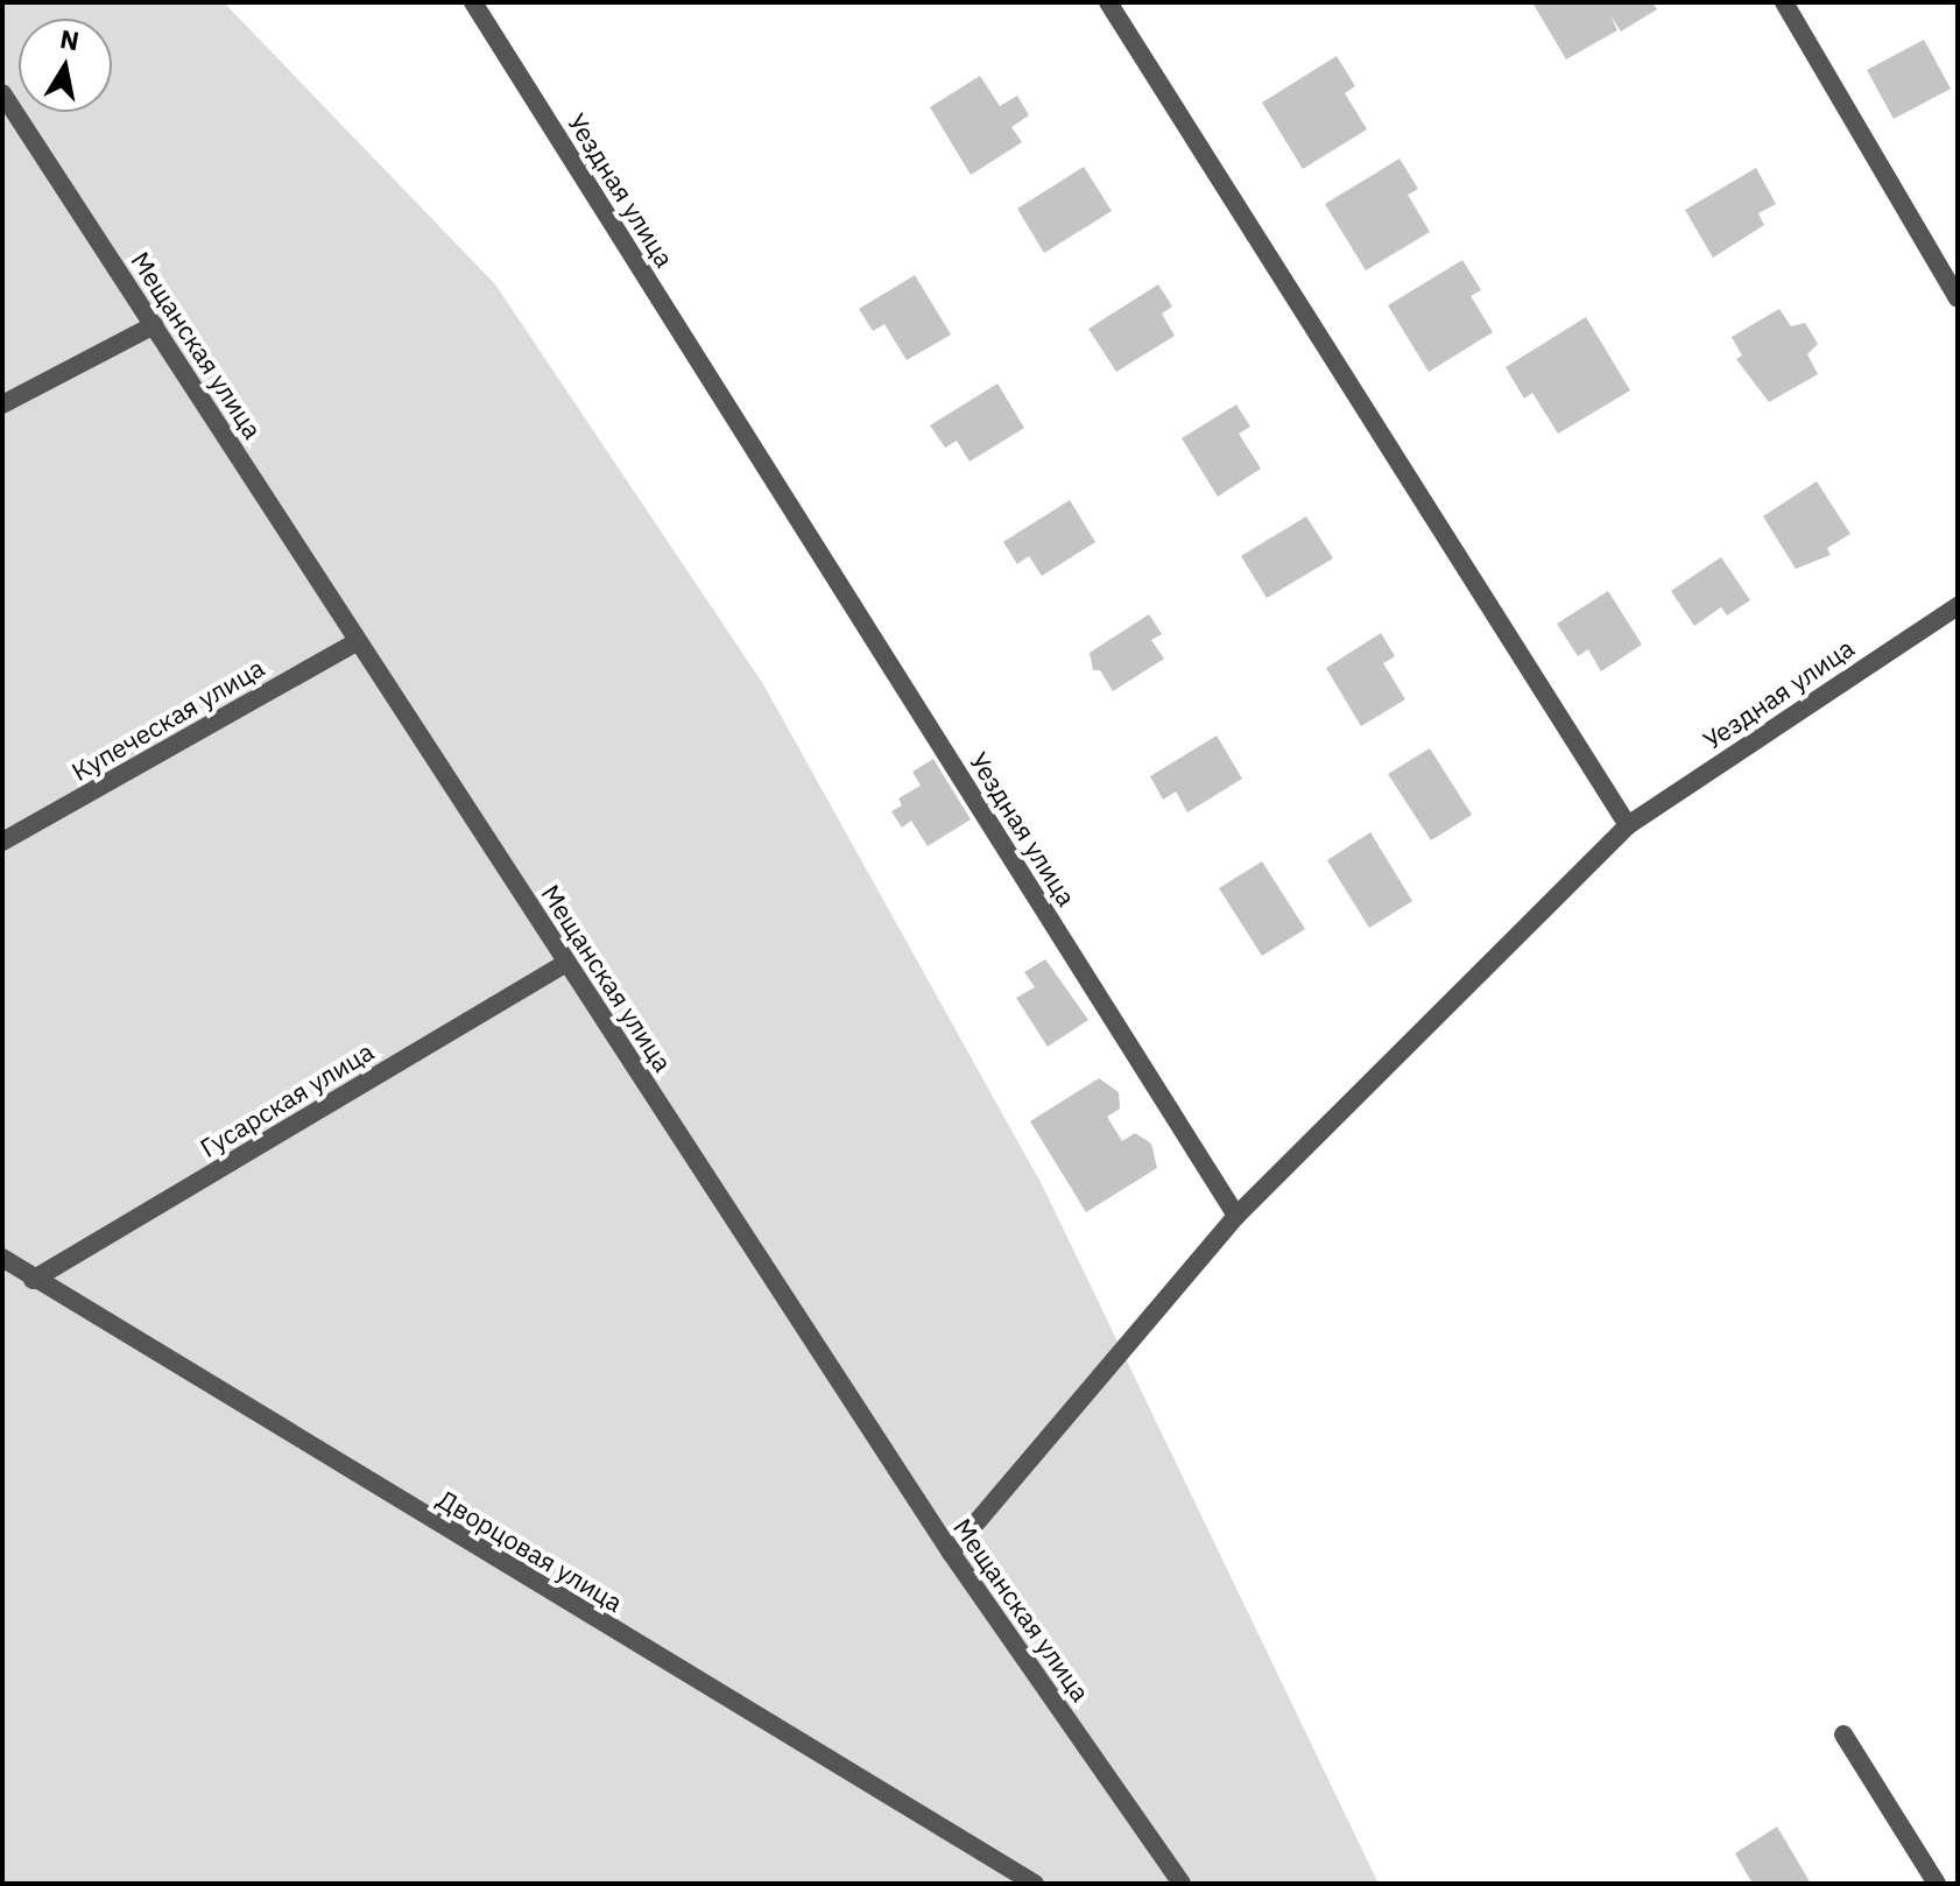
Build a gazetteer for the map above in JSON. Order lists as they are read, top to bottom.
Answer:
{
  "streets": {
    "street": [
      "Уездная улица",
      "Мещанская улица",
      "Купеческая улица",
      "Гусарская улица",
      "Дворцовая улица"
    ]
  },
  "crossings": [
    ["Мещанская улица", "Купеческая улица"],
    ["Мещанская улица", "Гусарская улица"],
    ["Гусарская улица", "Дворцовая улица"]
  ],
  "north": "top"
}
